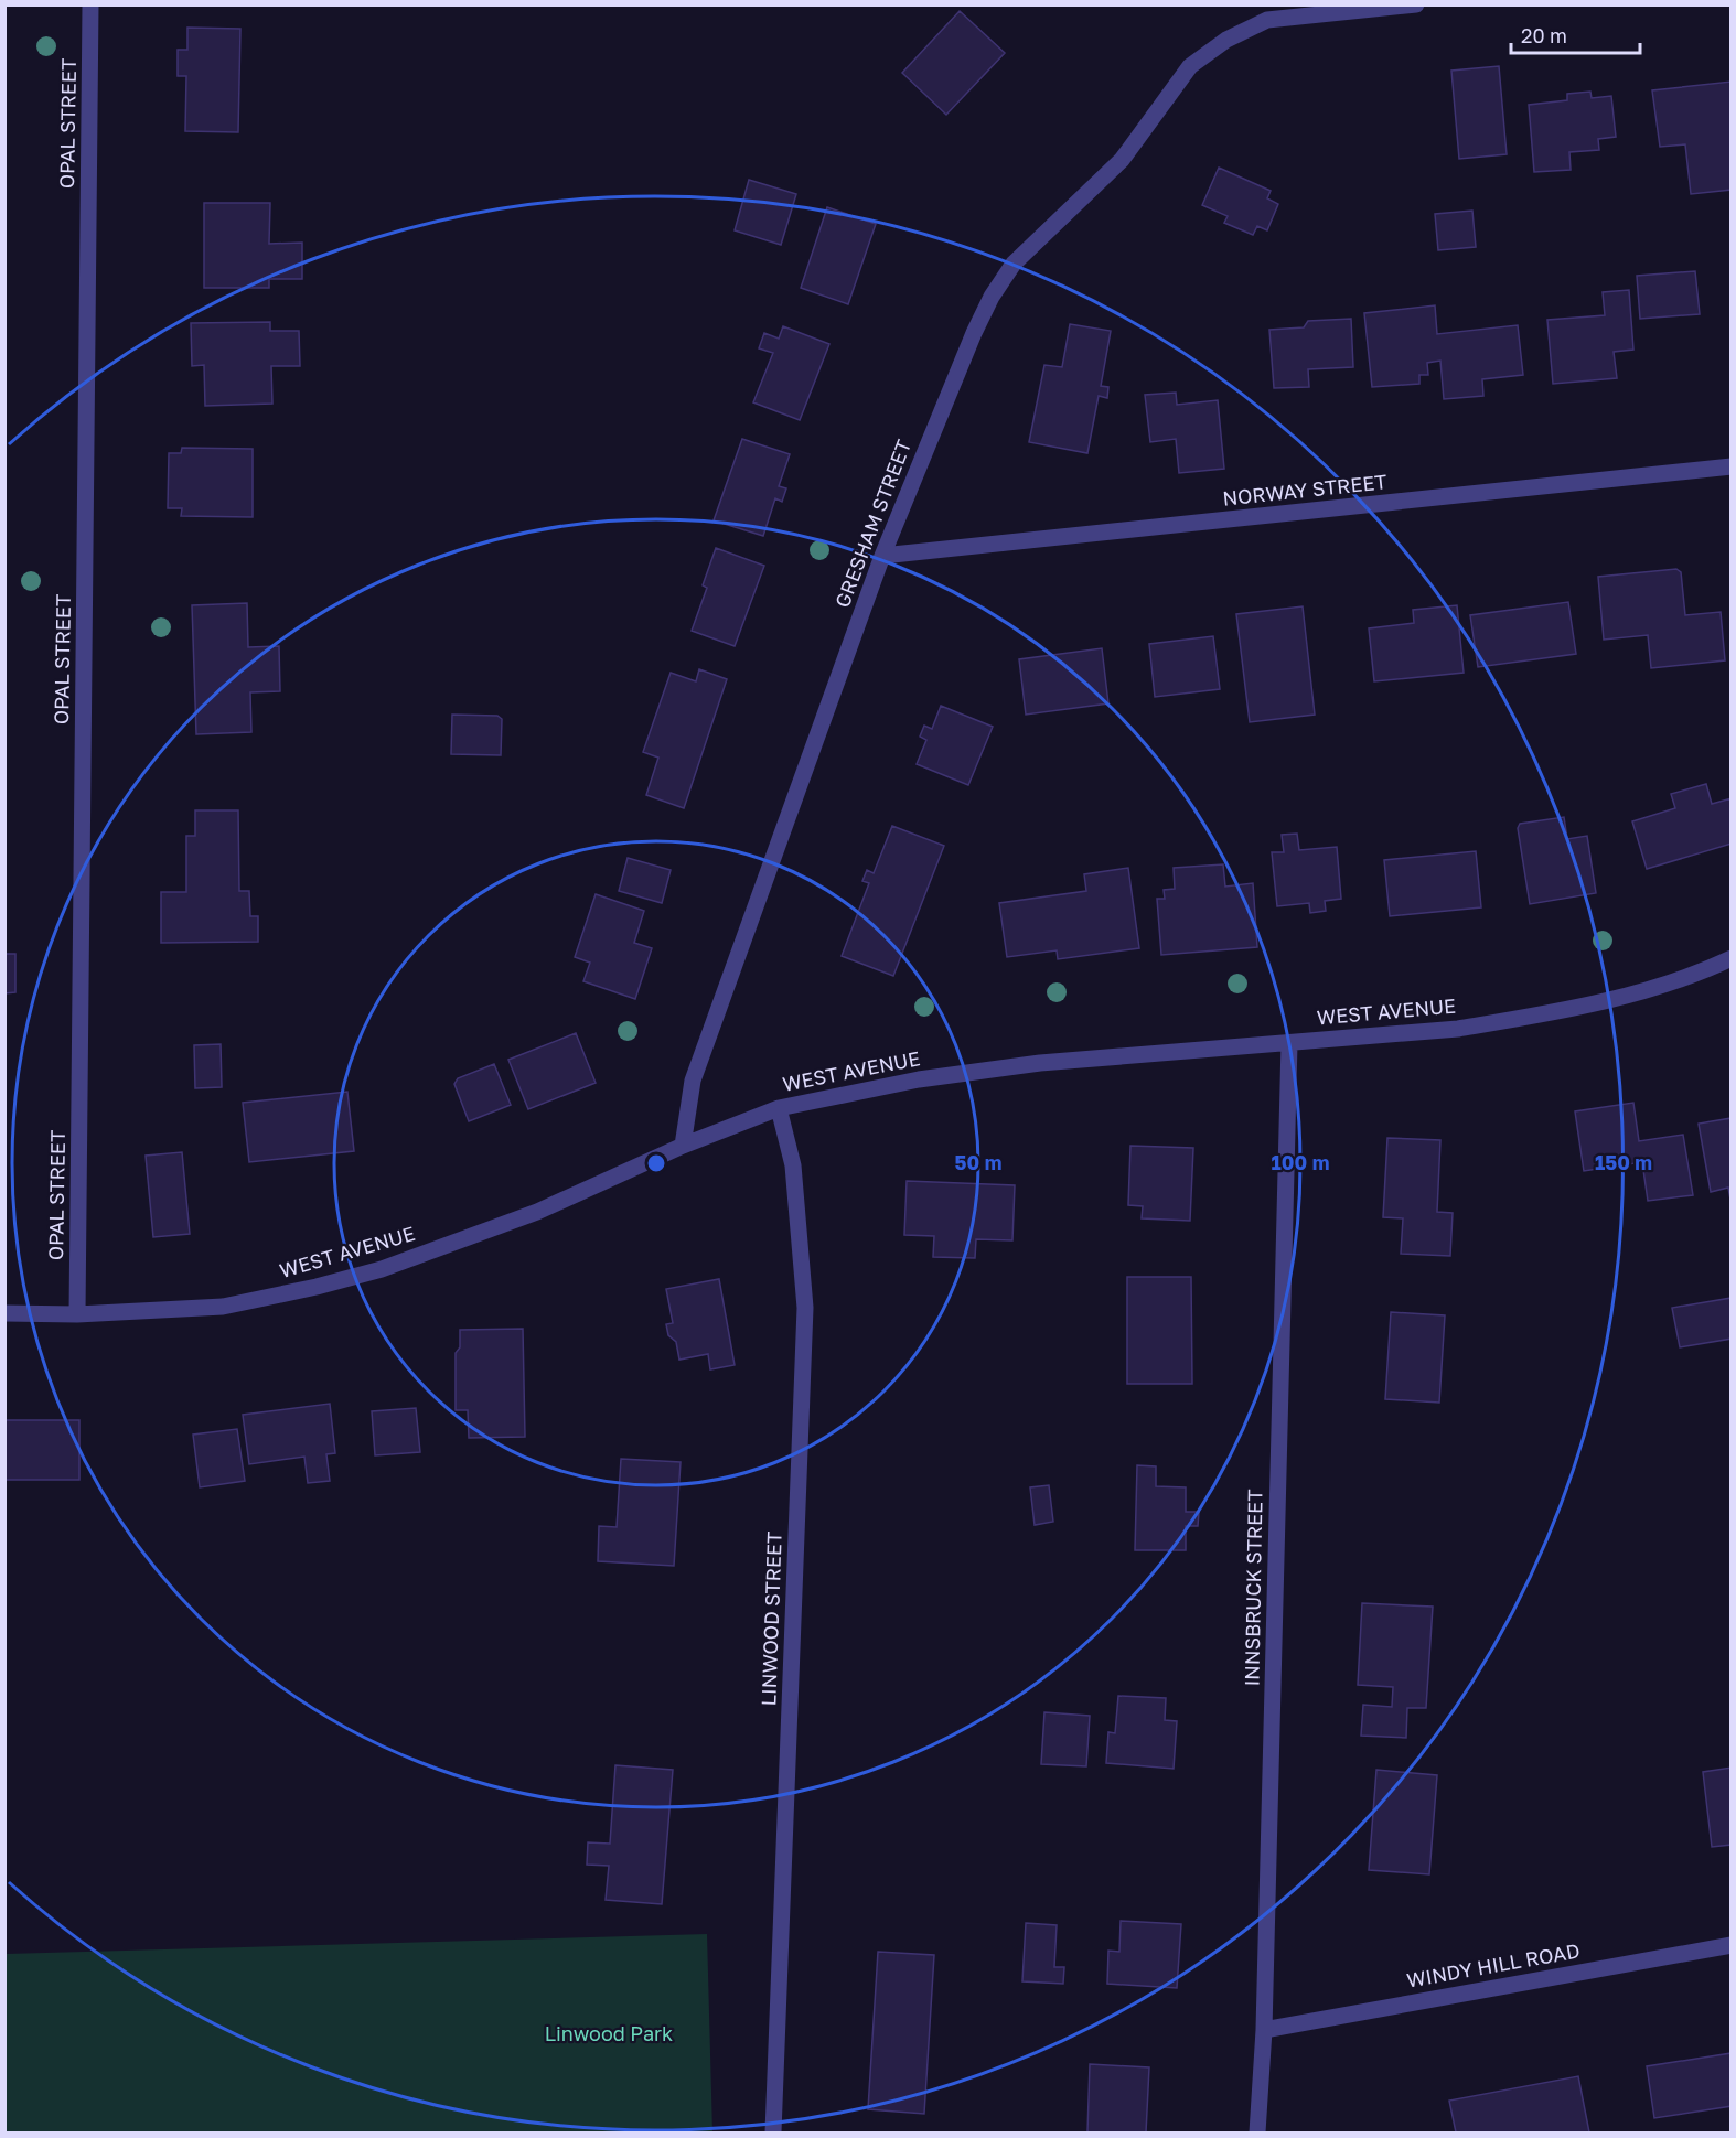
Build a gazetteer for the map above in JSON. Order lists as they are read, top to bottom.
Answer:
{
  "streets": {
    "street": [
      "OPAL STREET",
      "NORWAY STREET",
      "GRESHAM STREET",
      "WEST AVENUE",
      "INNSBRUCK STREET",
      "LINWOOD STREET",
      "WINDY HILL ROAD"
    ]
  },
  "crossings": [
    ["OPAL STREET", "WEST AVENUE"],
    ["NORWAY STREET", "GRESHAM STREET"],
    ["GRESHAM STREET", "WEST AVENUE"],
    ["WEST AVENUE", "INNSBRUCK STREET"],
    ["WEST AVENUE", "LINWOOD STREET"],
    ["INNSBRUCK STREET", "WINDY HILL ROAD"]
  ],
  "parks": ["Linwood Park"],
  "scale_bar": "20 m",
  "rings": ["50 m", "100 m", "150 m"]
}
